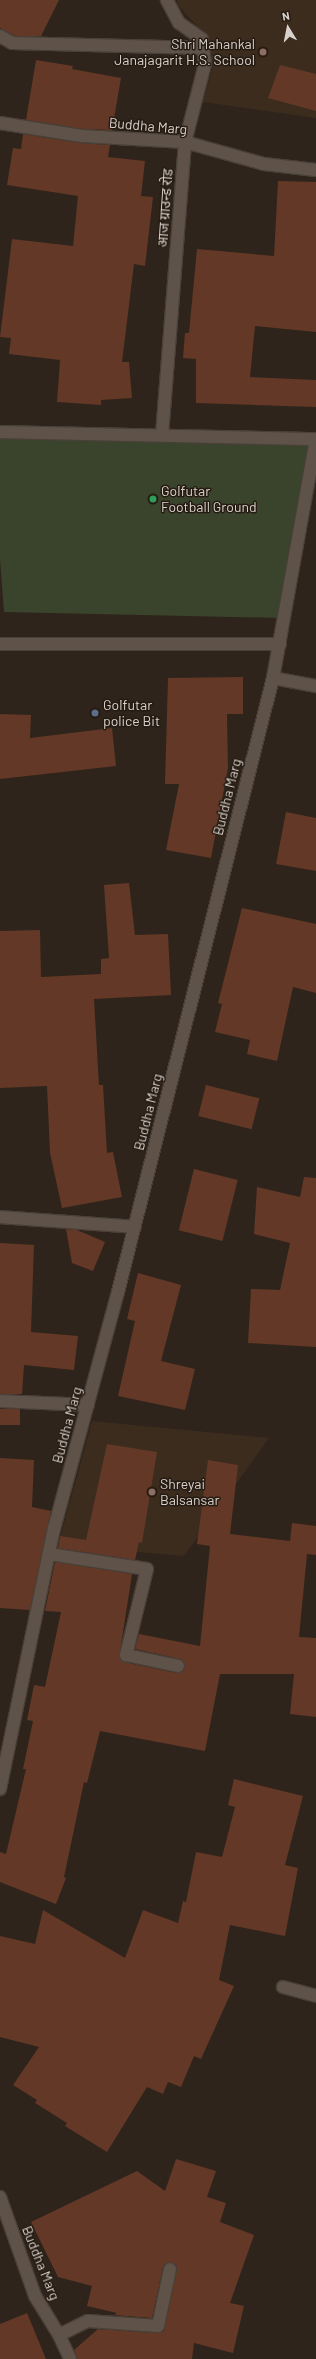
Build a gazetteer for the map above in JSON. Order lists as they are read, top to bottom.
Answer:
{
  "streets": {
    "street": ["Buddha Marg", "आज ग्राउन्ड रोड"]
  },
  "crossings": [
    ["Buddha Marg", "आज ग्राउन्ड रोड"]
  ],
  "places": [
    "Shri Mahankal Janajagarit H.S. School",
    "Golfutar Football Ground",
    "Golfutar police Bit",
    "Shreyai Balsansar"
  ],
  "north": "top"
}
